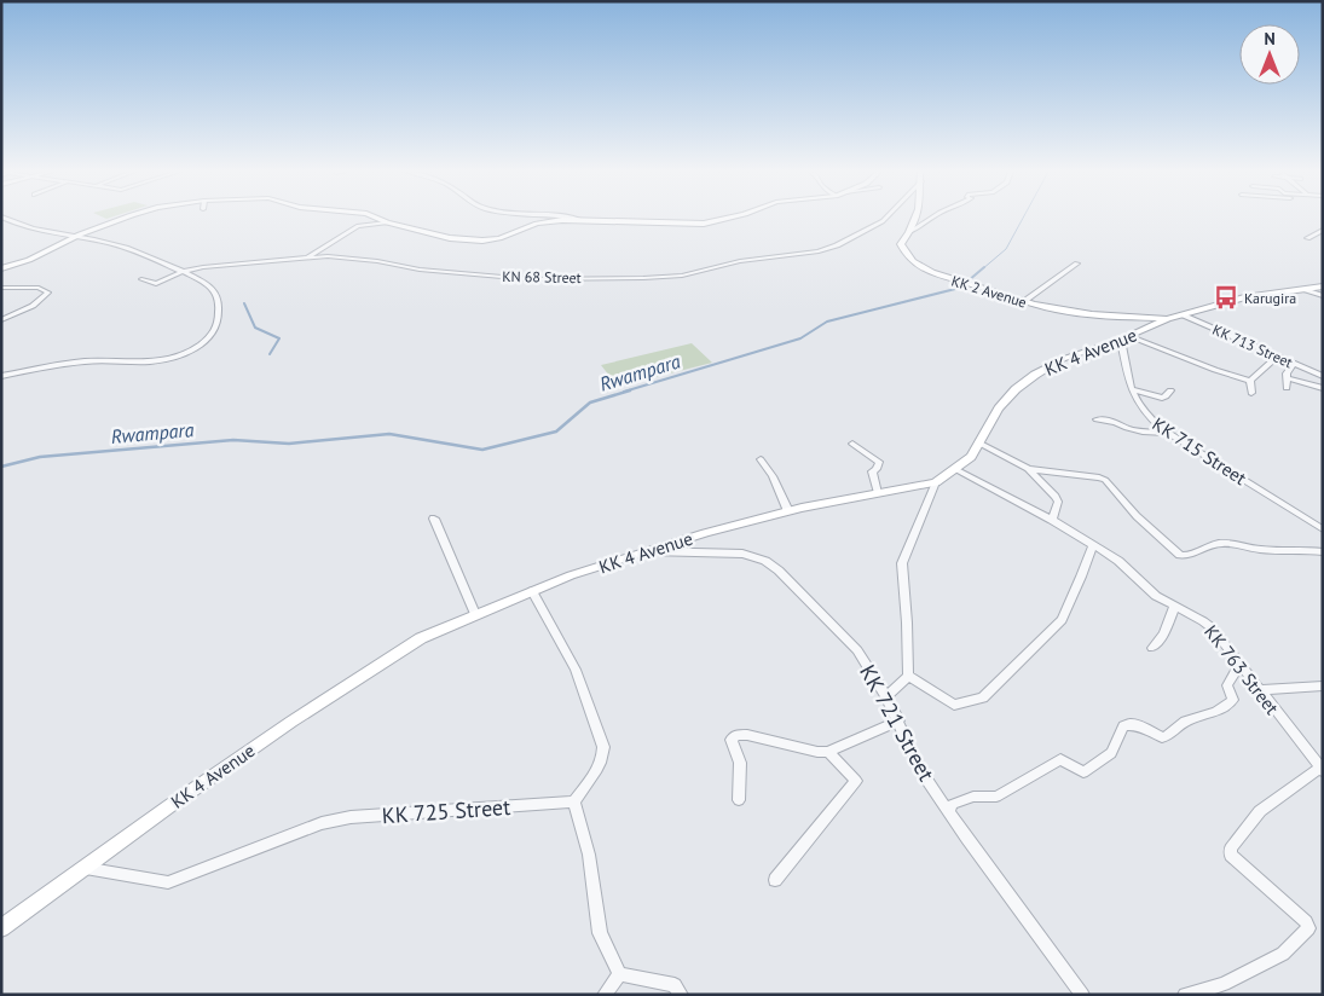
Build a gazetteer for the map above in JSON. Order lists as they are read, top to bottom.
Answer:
{
  "streets": {
    "main road": ["KK 2 Avenue", "KK 4 Avenue"],
    "street": [
      "KN 68 Street",
      "KK 713 Street",
      "KK 715 Street",
      "KK 763 Street",
      "KK 721 Street",
      "KK 725 Street"
    ]
  },
  "crossings": [
    ["KK 2 Avenue", "KK 4 Avenue"],
    ["KK 713 Street", "KK 4 Avenue"],
    ["KK 4 Avenue", "KK 715 Street"],
    ["KK 4 Avenue", "KK 763 Street"],
    ["KK 4 Avenue", "KK 721 Street"],
    ["KK 4 Avenue", "KK 725 Street"]
  ],
  "water": ["Rwampara"],
  "places": {
    "bus stop": ["Karugira"]
  },
  "north": "top"
}
